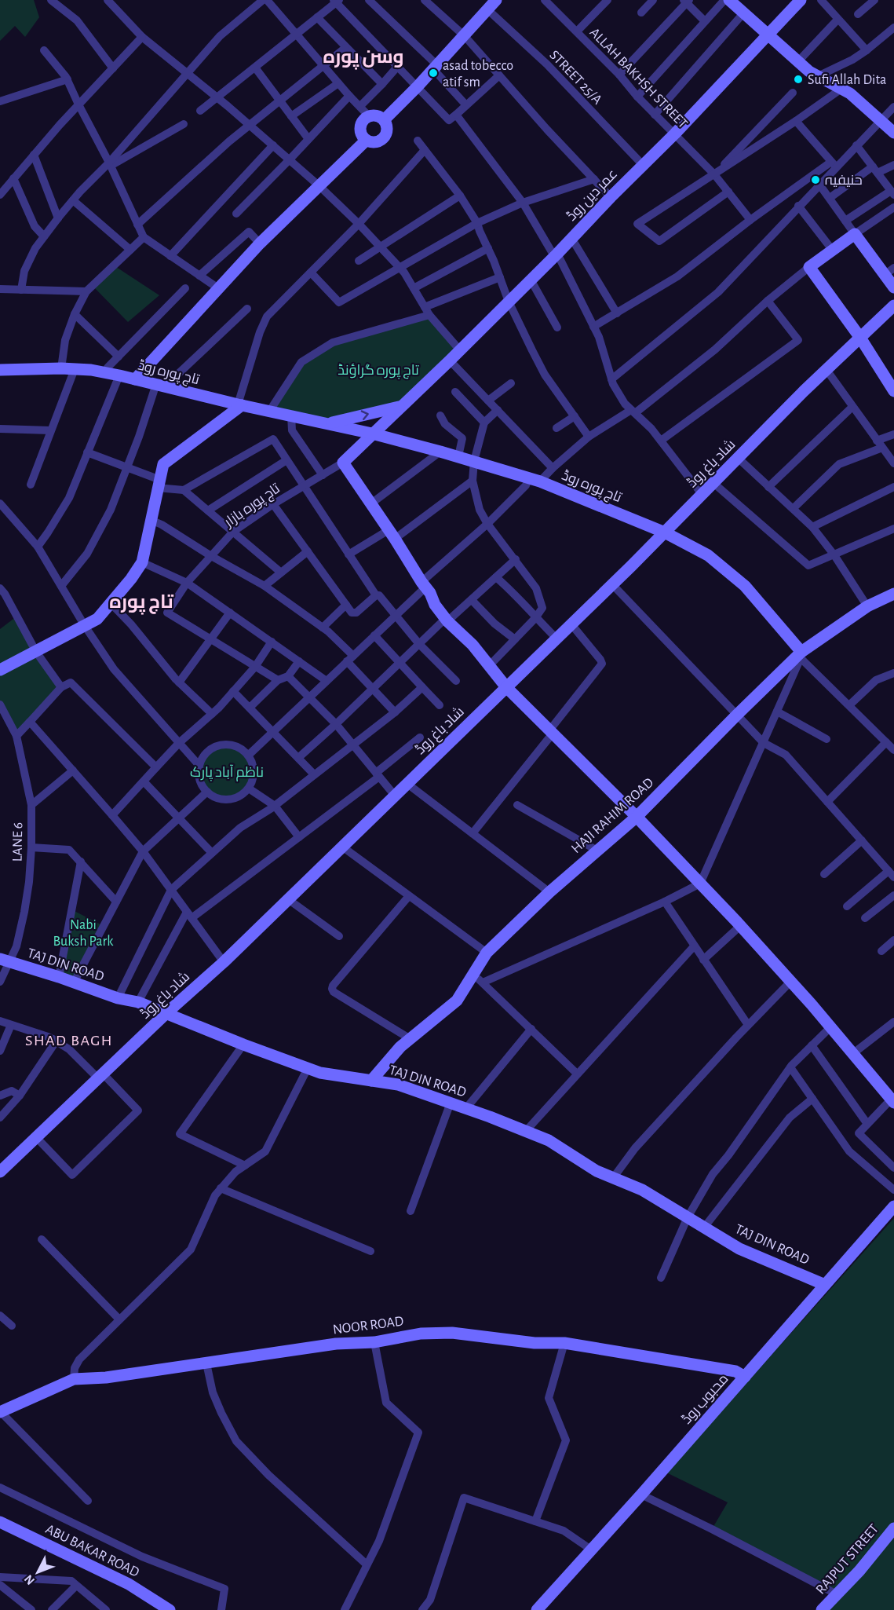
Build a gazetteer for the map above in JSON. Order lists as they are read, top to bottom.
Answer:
{
  "streets": {
    "main road": [
      "عمر دین روڈ",
      "تاج پورہ روڈ",
      "شاد باغ روڈ",
      "HAJI RAHIM ROAD",
      "TAJ DIN ROAD",
      "NOOR ROAD",
      "محبوب روڈ",
      "ABU BAKAR ROAD",
      "RAJPUT STREET"
    ],
    "street": [
      "STREET 25/A",
      "ALLAH BAKHSH STREET",
      "تاج پورہ بازار",
      "LANE 6"
    ]
  },
  "crossings": [
    ["STREET 25/A", "عمر دین روڈ"],
    ["ALLAH BAKHSH STREET", "عمر دین روڈ"],
    ["عمر دین روڈ", "تاج پورہ روڈ"],
    ["عمر دین روڈ", "تاج پورہ بازار"],
    ["تاج پورہ روڈ", "شاد باغ روڈ"],
    ["تاج پورہ روڈ", "HAJI RAHIM ROAD"],
    ["شاد باغ روڈ", "TAJ DIN ROAD"],
    ["HAJI RAHIM ROAD", "TAJ DIN ROAD"],
    ["LANE 6", "TAJ DIN ROAD"],
    ["TAJ DIN ROAD", "محبوب روڈ"],
    ["NOOR ROAD", "محبوب روڈ"]
  ],
  "districts": ["وسن پورہ", "تاج پورہ", "SHAD BAGH"],
  "parks": ["تاج پورہ گراؤنڈ", "ناظم آباد پارک", "Nabi Buksh Park"],
  "places": ["asad tobecco atif sm", "Sufi Allah Dita", "حنیفیہ"],
  "north": "bottom left"
}
